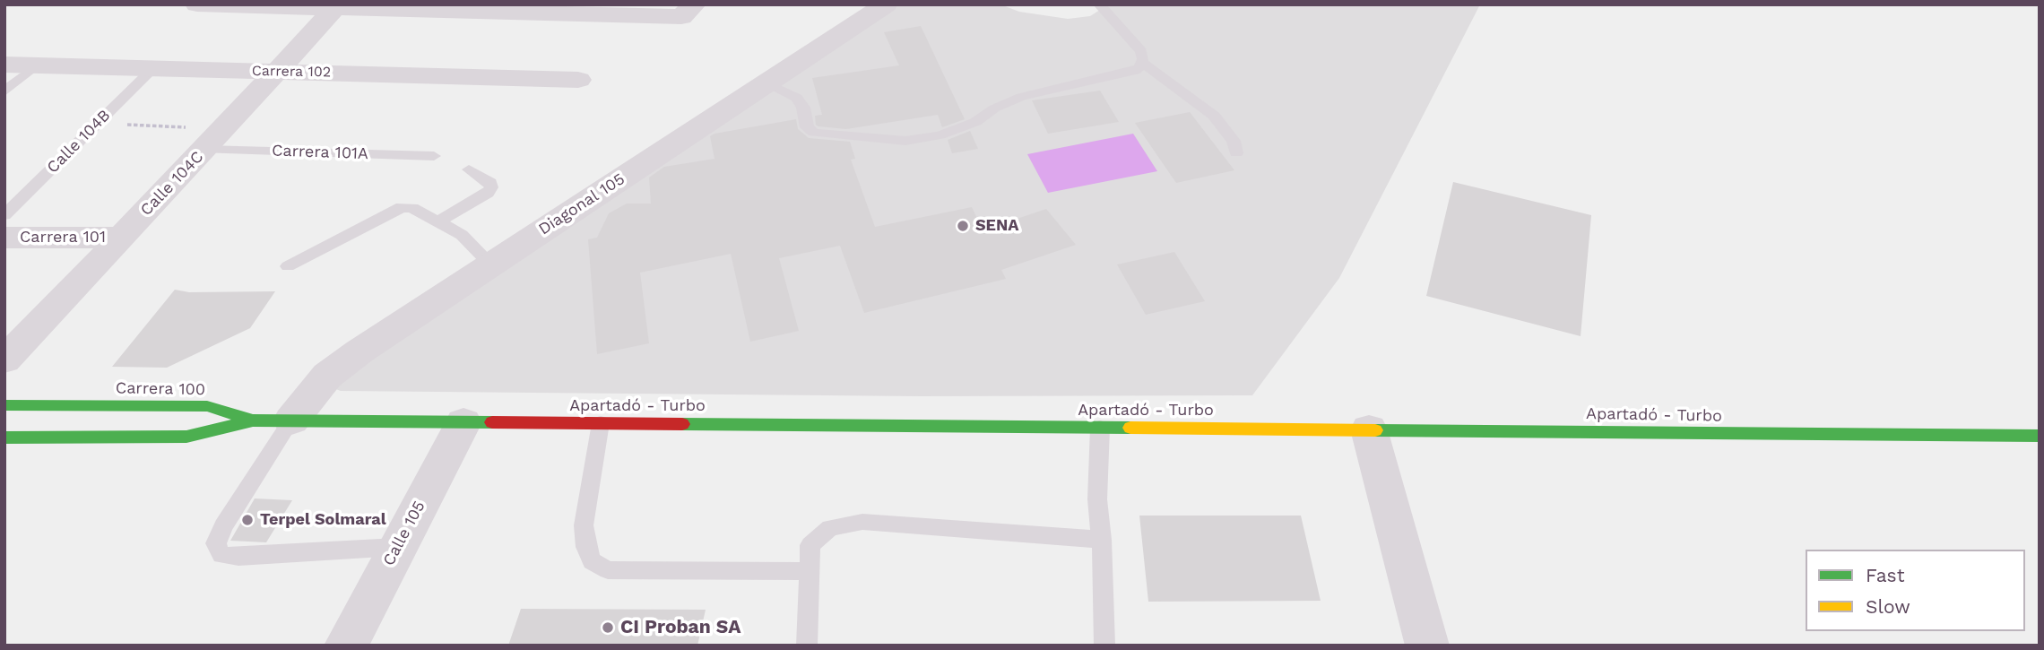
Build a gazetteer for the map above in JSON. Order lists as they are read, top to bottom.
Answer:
{
  "streets": {
    "main road": ["Carrera 100", "Apartadó - Turbo"],
    "street": [
      "Carrera 102",
      "Calle 104C",
      "Diagonal 105",
      "Carrera 101",
      "Calle 105"
    ],
    "lane": ["Calle 104B", "Carrera 101A"]
  },
  "crossings": [
    ["Carrera 102", "Calle 104B"],
    ["Carrera 102", "Calle 104C"],
    ["Carrera 101A", "Calle 104C"],
    ["Calle 104C", "Carrera 101"],
    ["Diagonal 105", "Apartadó - Turbo"],
    ["Carrera 100", "Apartadó - Turbo"],
    ["Apartadó - Turbo", "Calle 105"]
  ],
  "places": ["SENA", "Terpel Solmaral", "CI Proban SA"],
  "legend": ["Fast", "Slow"]
}
